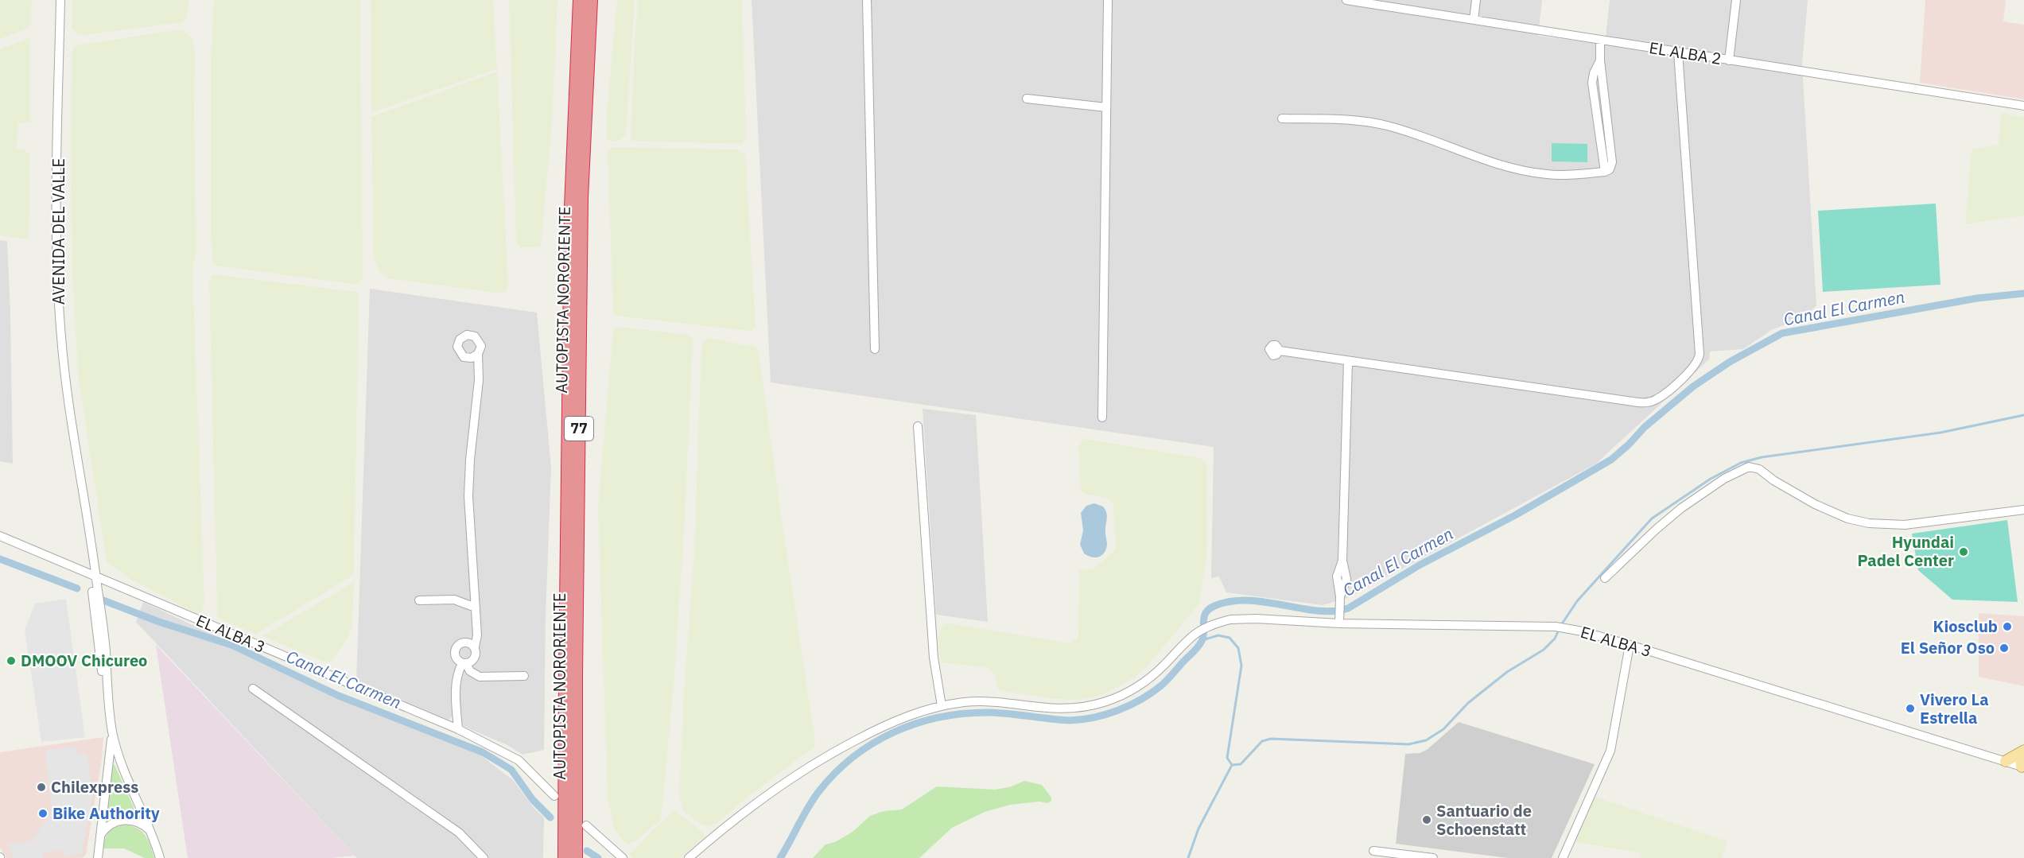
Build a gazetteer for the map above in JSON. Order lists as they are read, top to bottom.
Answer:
{
  "streets": {
    "highway": ["AUTOPISTA NORORIENTE", "77"],
    "street": ["EL ALBA 2", "AVENIDA DEL VALLE", "EL ALBA 3"]
  },
  "crossings": [
    ["AVENIDA DEL VALLE", "EL ALBA 3"]
  ],
  "water": ["Canal El Carmen"],
  "places": [
    "Hyundai Padel Center",
    "Kiosclub",
    "El Señor Oso",
    "DMOOV Chicureo",
    "Vivero La Estrella",
    "Chilexpress",
    "Bike Authority",
    "Santuario de Schoenstatt"
  ]
}
